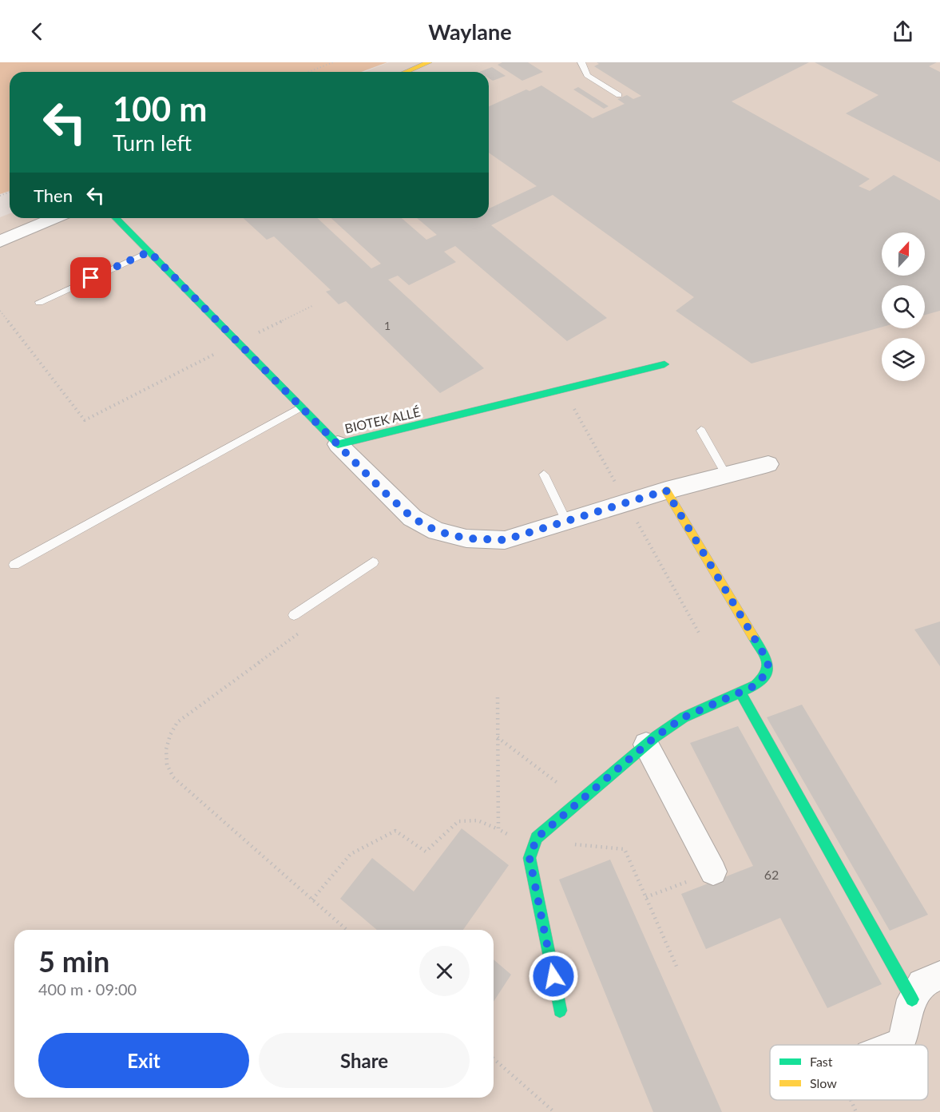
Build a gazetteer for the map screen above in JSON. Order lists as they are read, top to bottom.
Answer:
{
  "streets": {
    "street": ["BIOTEK ALLÉ"]
  },
  "house_numbers": ["1", "62"],
  "legend": ["Fast", "Slow"],
  "north": "top",
  "page": {
    "header": "Waylane",
    "turn": ["100 m", "Turn left"],
    "then": "Then",
    "heading": ["5 min", "400 m · 09:00"],
    "buttons": ["Exit", "Share"]
  }
}
